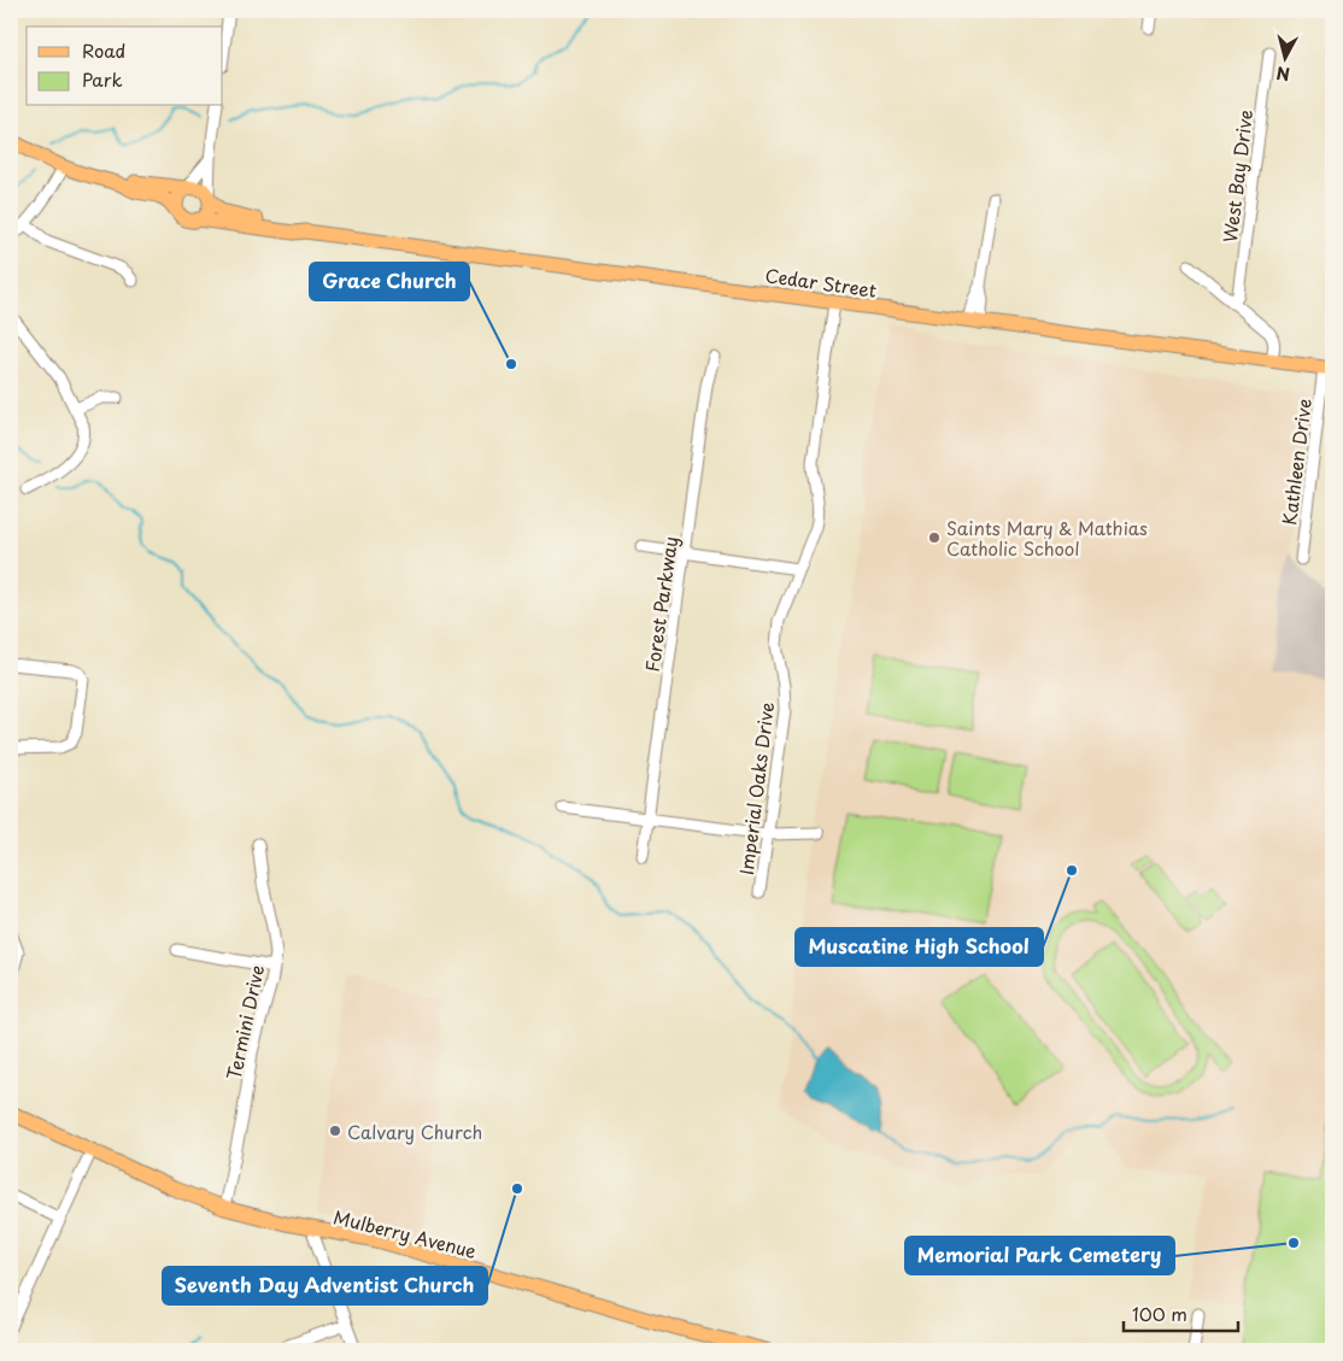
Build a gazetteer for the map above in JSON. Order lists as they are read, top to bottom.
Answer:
{
  "streets": {
    "main road": ["Cedar Street", "Mulberry Avenue"],
    "street": [
      "West Bay Drive",
      "Kathleen Drive",
      "Forest Parkway",
      "Imperial Oaks Drive",
      "Termini Drive"
    ]
  },
  "crossings": [
    ["Cedar Street", "Kathleen Drive"],
    ["Cedar Street", "Imperial Oaks Drive"],
    ["Termini Drive", "Mulberry Avenue"]
  ],
  "places": [
    "Grace Church",
    "Saints Mary & Mathias Catholic School",
    "Muscatine High School",
    "Calvary Church",
    "Seventh Day Adventist Church",
    "Memorial Park Cemetery"
  ],
  "legend": ["Road", "Park"],
  "scale_bar": "100 m",
  "north": "bottom"
}
